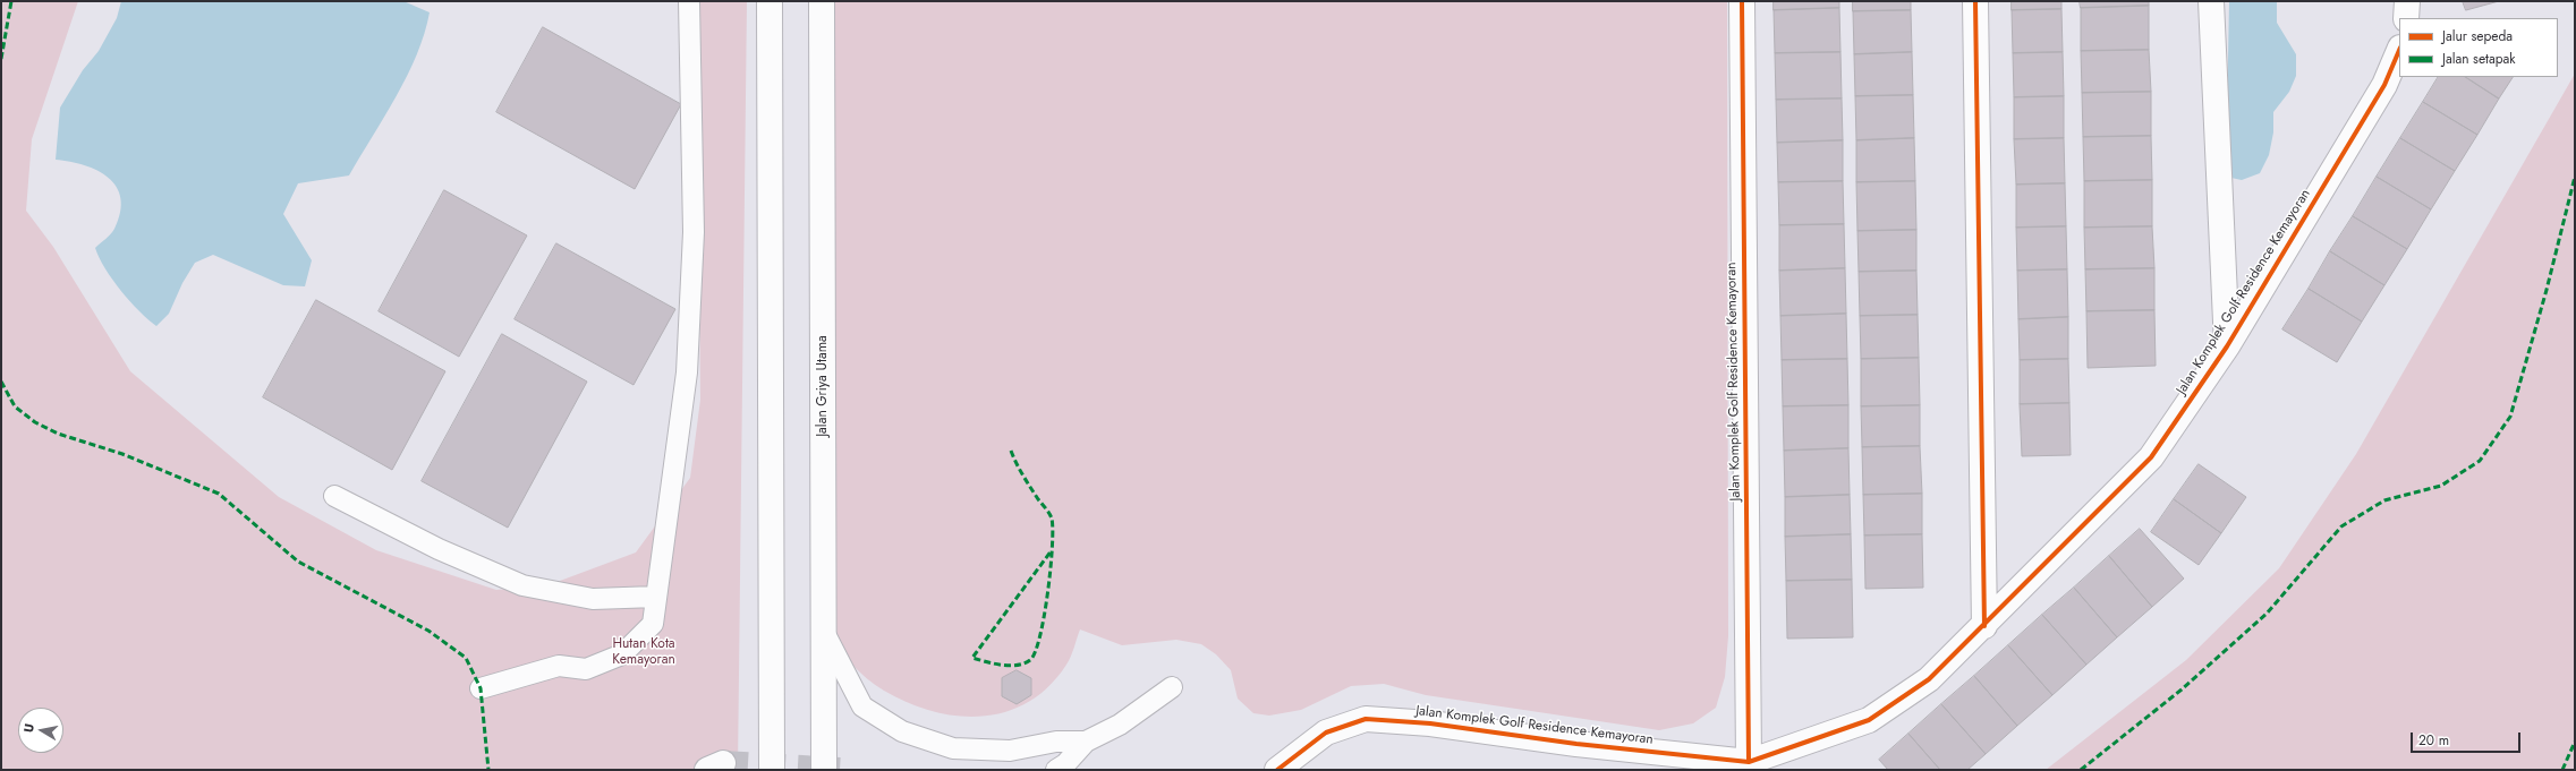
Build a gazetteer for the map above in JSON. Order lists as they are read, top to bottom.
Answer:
{
  "streets": {
    "street": ["Jalan Komplek Golf Residence Kemayoran", "Jalan Griya Utama"]
  },
  "parks": ["Hutan Kota Kemayoran"],
  "legend": ["Jalur sepeda", "Jalan setapak"],
  "scale_bar": "20 m",
  "north": "left"
}
